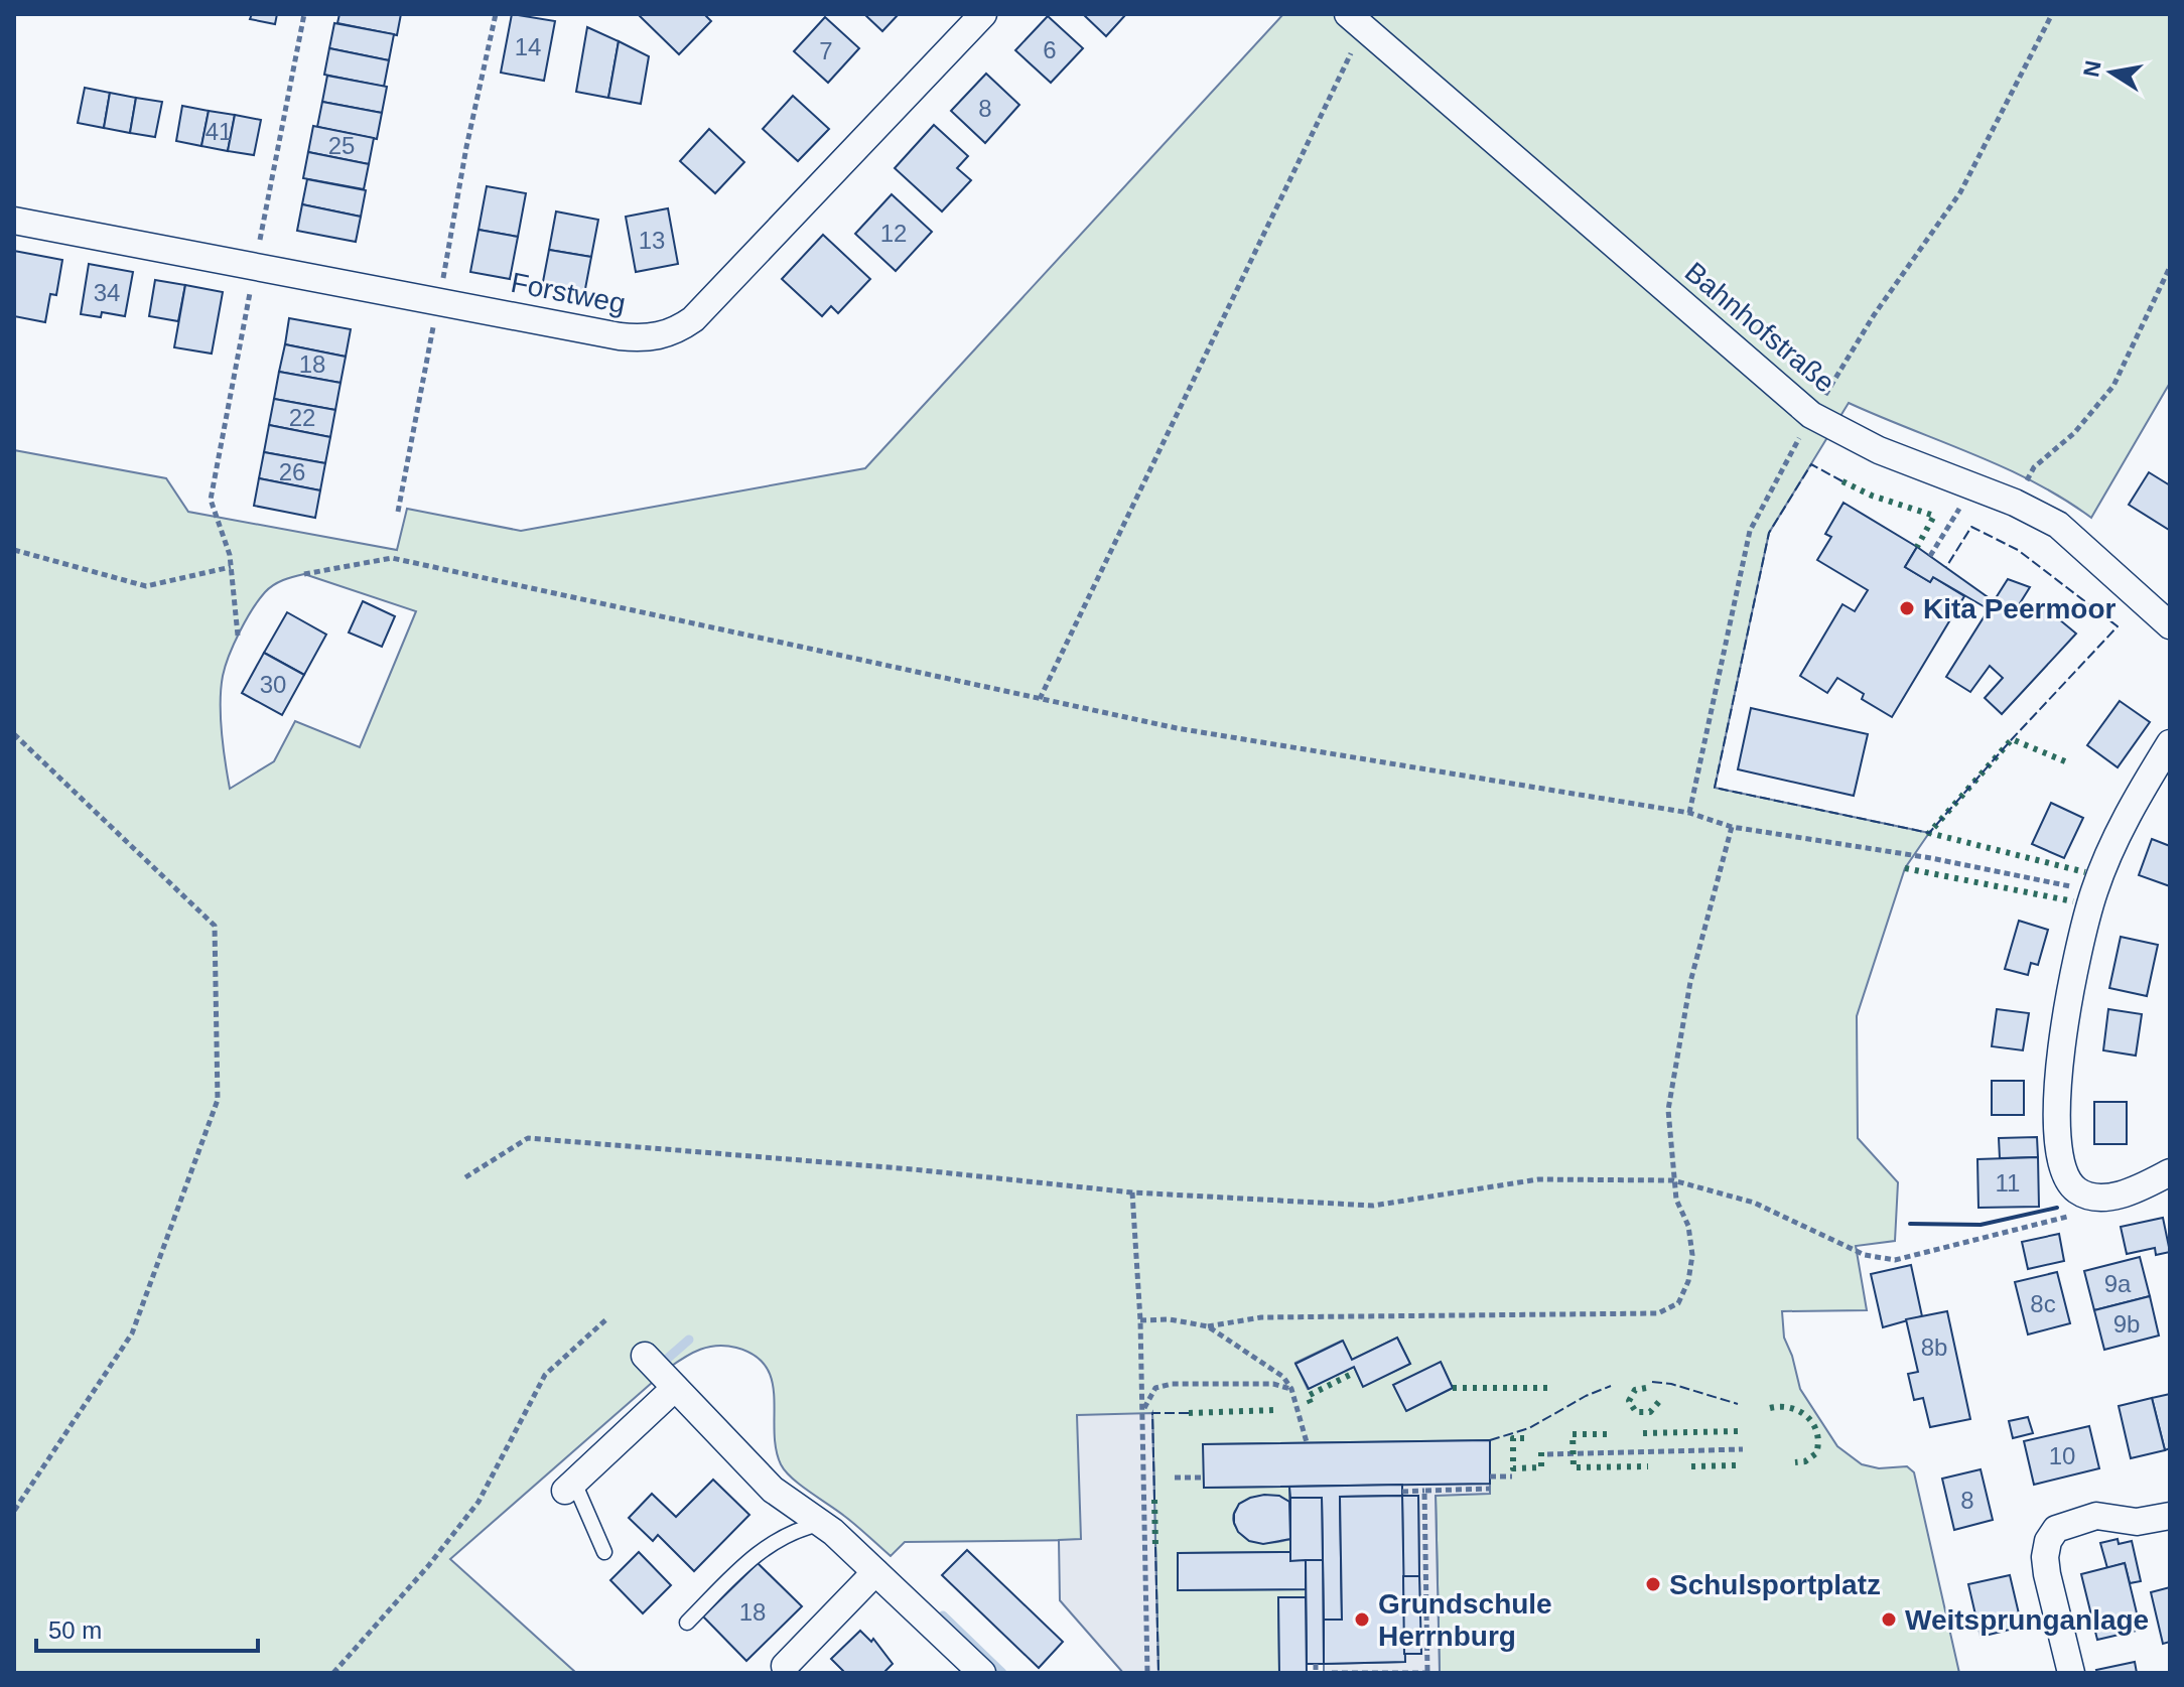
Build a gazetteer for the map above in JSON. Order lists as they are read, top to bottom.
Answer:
{
  "streets": {
    "street": ["Forstweg", "Bahnhofstraße"]
  },
  "places": [
    "Kita Peermoor",
    "Schulsportplatz",
    "Grundschule Herrnburg",
    "Weitsprunganlage"
  ],
  "house_numbers": [
    "14",
    "6",
    "7",
    "8",
    "41",
    "25",
    "12",
    "13",
    "34",
    "18",
    "22",
    "26",
    "30",
    "11",
    "9a",
    "8c",
    "9b",
    "8b",
    "10",
    "8",
    "18"
  ],
  "scale_bar": "50 m",
  "north": "left"
}
